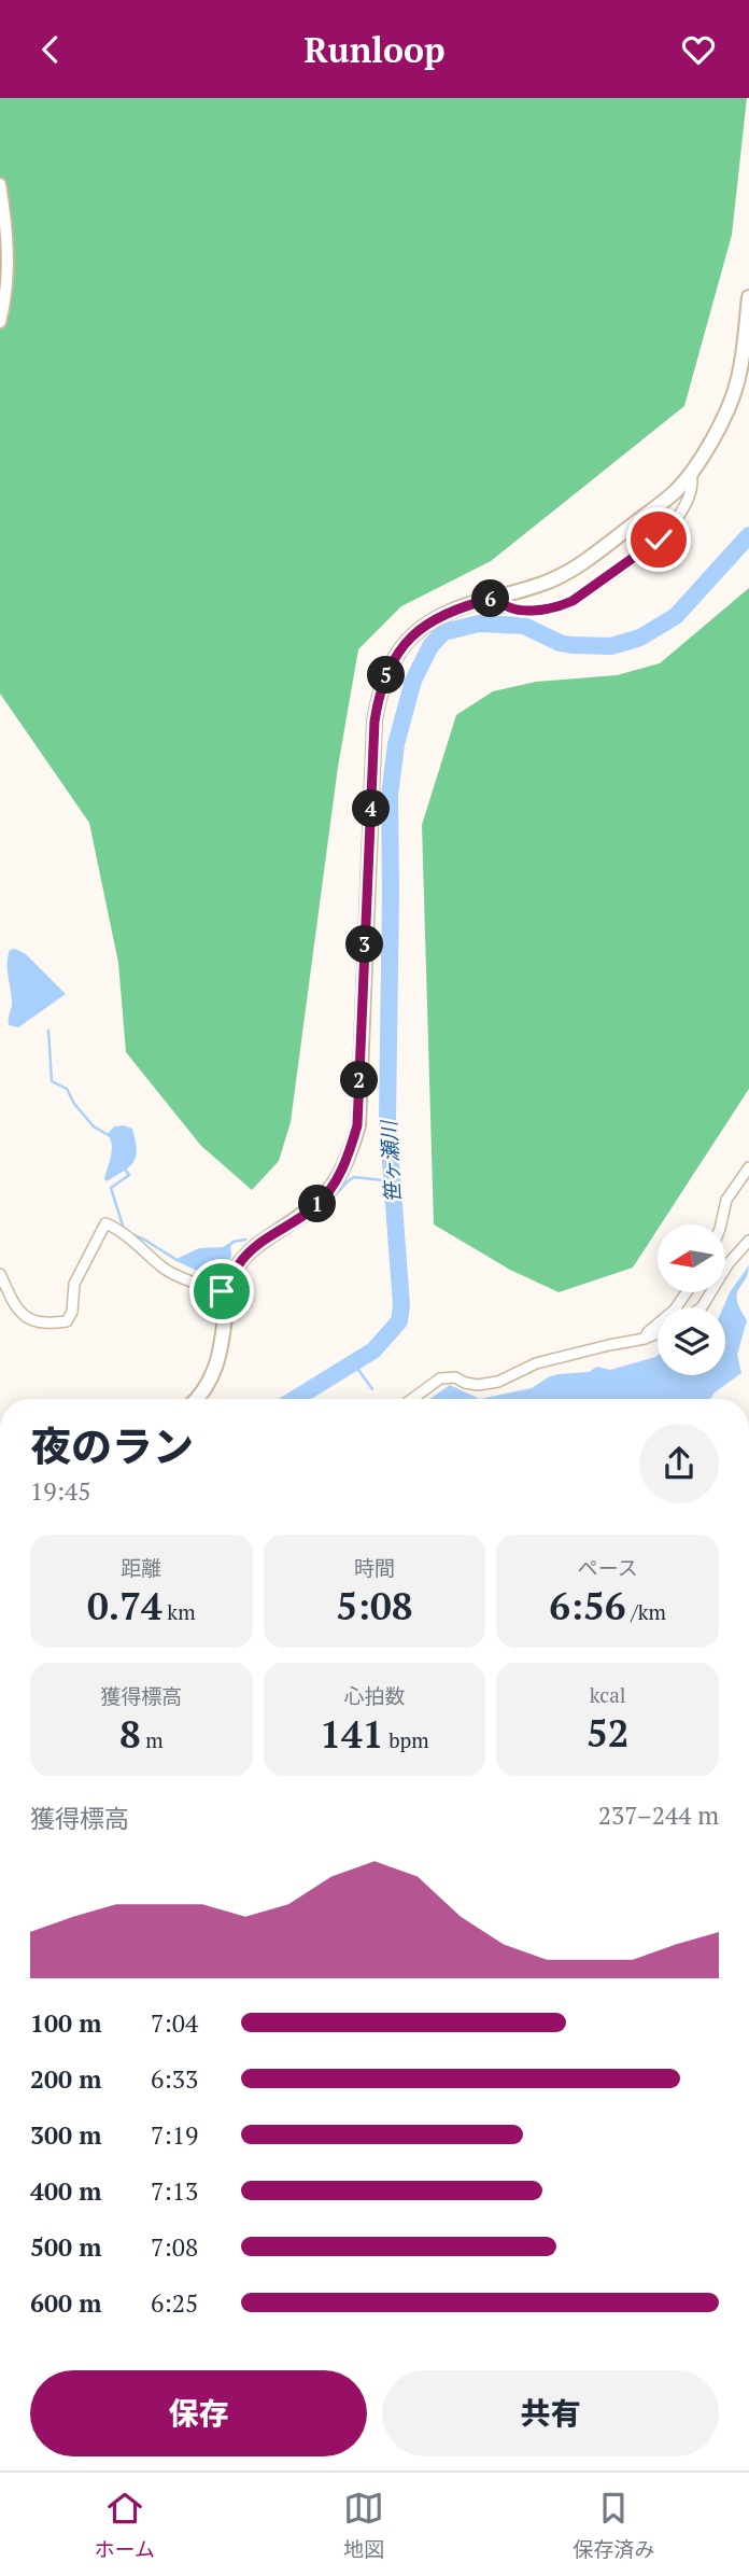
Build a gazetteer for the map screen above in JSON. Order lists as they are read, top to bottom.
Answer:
{
  "water": ["笹ヶ瀬川"],
  "north": "left",
  "page": {
    "header": "Runloop",
    "pins": [
      "6",
      "5",
      "4",
      "3",
      "2",
      "1"
    ],
    "heading": ["夜のラン", "19:45"],
    "stats": [
      ["距離", "0.74 km"],
      ["時間", "5:08"],
      ["ペース", "6:56 /km"],
      ["獲得標高", "8 m"],
      ["心拍数", "141 bpm"],
      ["kcal", "52"]
    ],
    "chart": ["獲得標高", "237–244 m"],
    "list": [
      {
        "name": "100 m",
        "note": "7:04"
      },
      {
        "name": "200 m",
        "note": "6:33"
      },
      {
        "name": "300 m",
        "note": "7:19"
      },
      {
        "name": "400 m",
        "note": "7:13"
      },
      {
        "name": "500 m",
        "note": "7:08"
      },
      {
        "name": "600 m",
        "note": "6:25"
      }
    ],
    "buttons": ["保存", "共有"],
    "tabs": ["ホーム", "地図", "保存済み"]
  }
}
